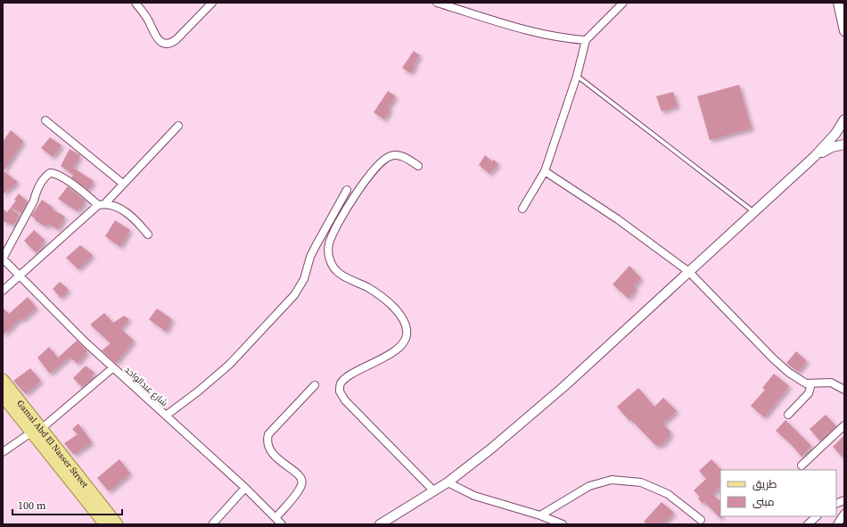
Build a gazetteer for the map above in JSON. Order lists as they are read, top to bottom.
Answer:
{
  "streets": {
    "main road": ["Gamal Abd El Nasser Street"],
    "street": ["شارع عبدالواحد"]
  },
  "legend": ["طريق", "مبنى"],
  "scale_bar": "100 m"
}
